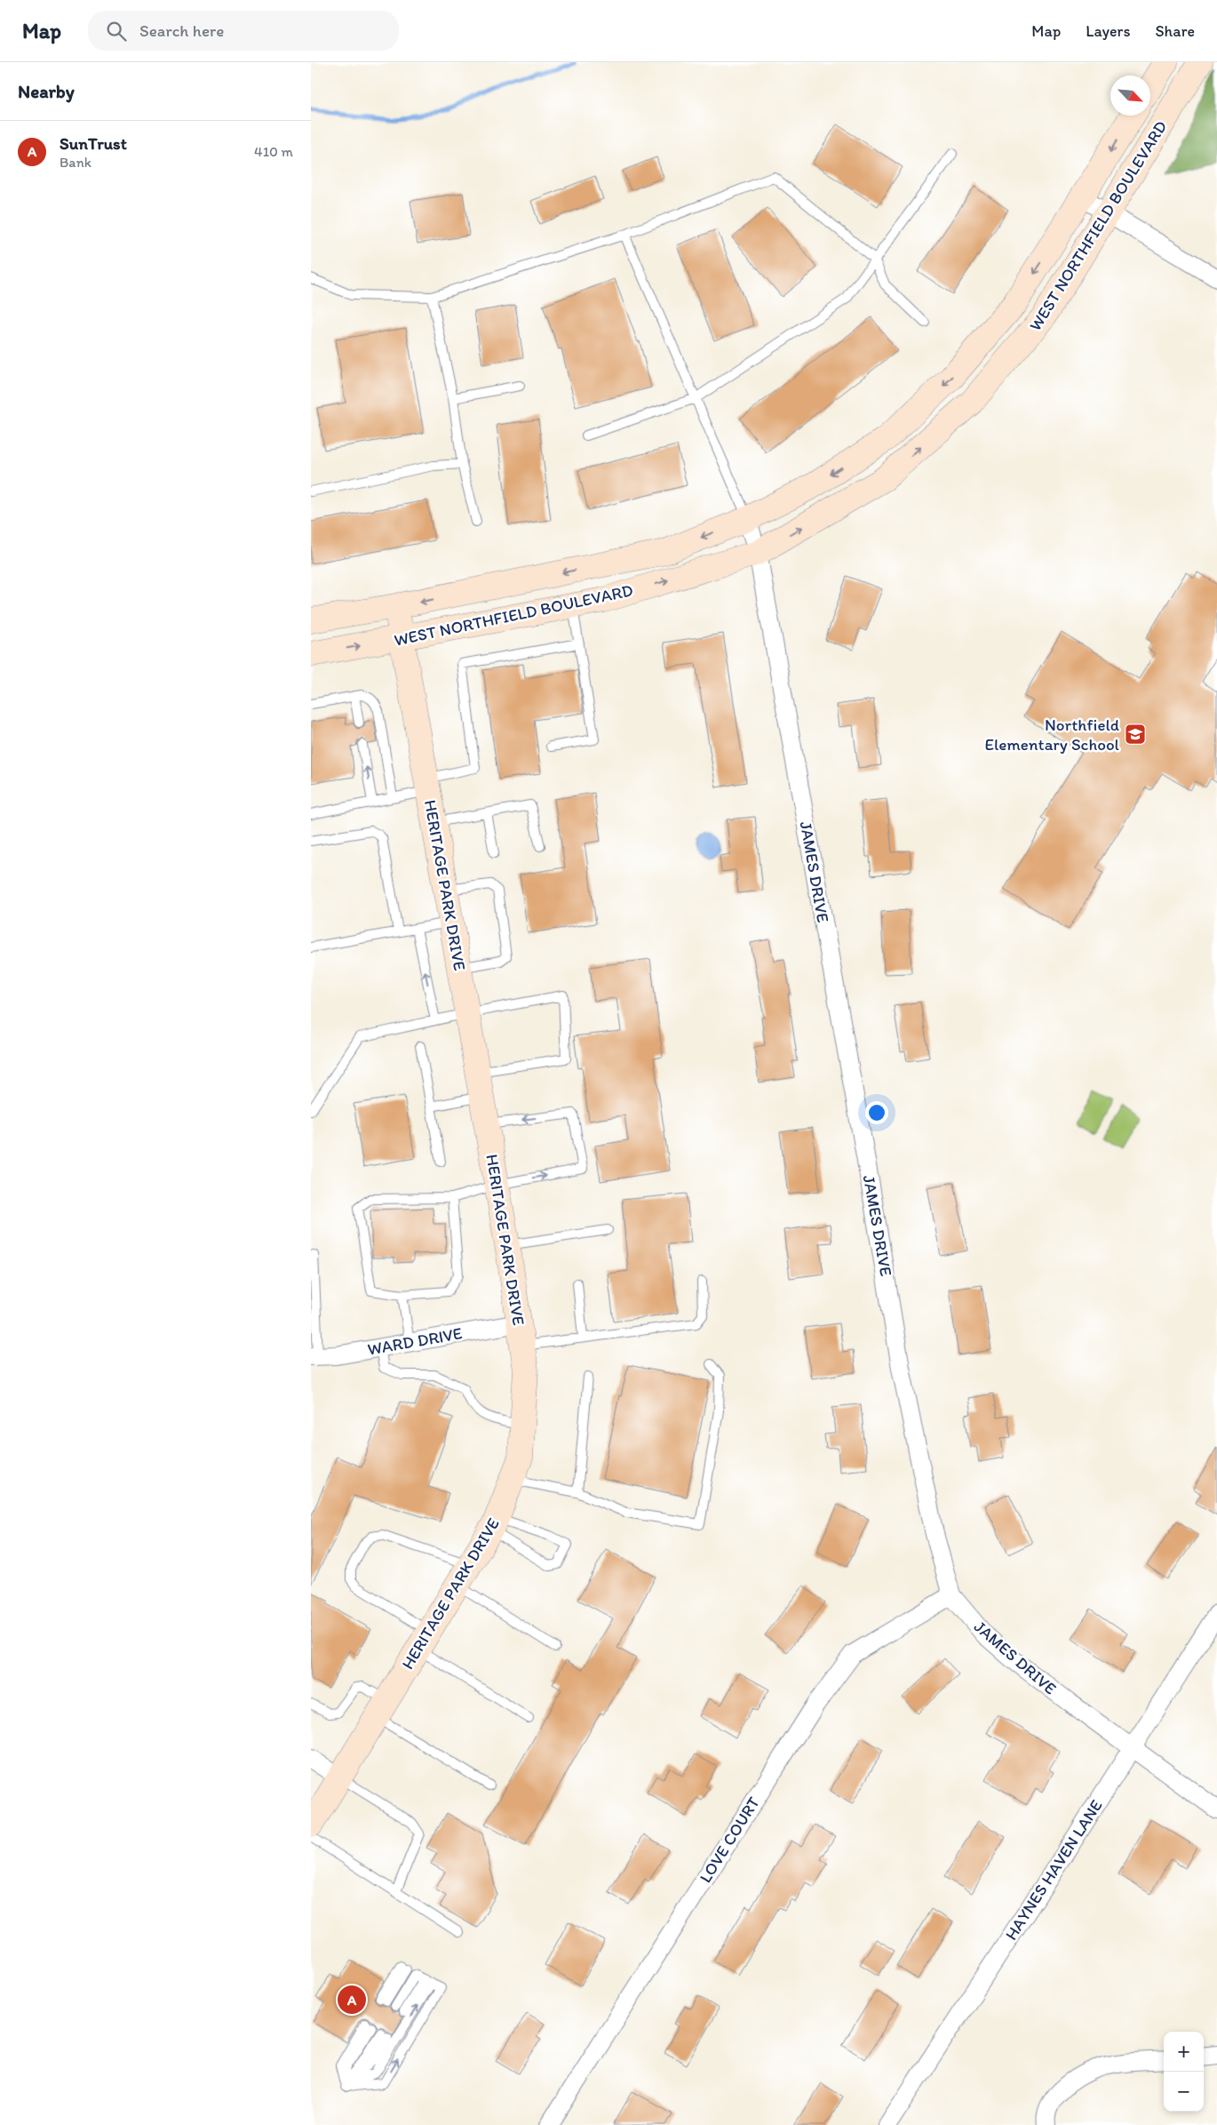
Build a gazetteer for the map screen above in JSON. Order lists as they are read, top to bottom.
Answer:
{
  "streets": {
    "main road": ["WEST NORTHFIELD BOULEVARD", "HERITAGE PARK DRIVE"],
    "street": [
      "JAMES DRIVE",
      "WARD DRIVE",
      "LOVE COURT",
      "HAYNES HAVEN LANE"
    ]
  },
  "crossings": [
    ["WEST NORTHFIELD BOULEVARD", "JAMES DRIVE"],
    ["WEST NORTHFIELD BOULEVARD", "HERITAGE PARK DRIVE"],
    ["JAMES DRIVE", "LOVE COURT"],
    ["JAMES DRIVE", "HAYNES HAVEN LANE"],
    ["HERITAGE PARK DRIVE", "WARD DRIVE"]
  ],
  "places": {
    "school or university": ["Northfield Elementary School"]
  },
  "north": "bottom right",
  "page": {
    "header": "Map",
    "search": "Search here",
    "nav": ["Map", "Layers", "Share"],
    "heading": "Nearby",
    "list": [
      {
        "mark": "A",
        "name": "SunTrust",
        "note": "Bank",
        "value": "410 m"
      }
    ],
    "pins": "A",
    "map_buttons": ["+", "−"]
  }
}
